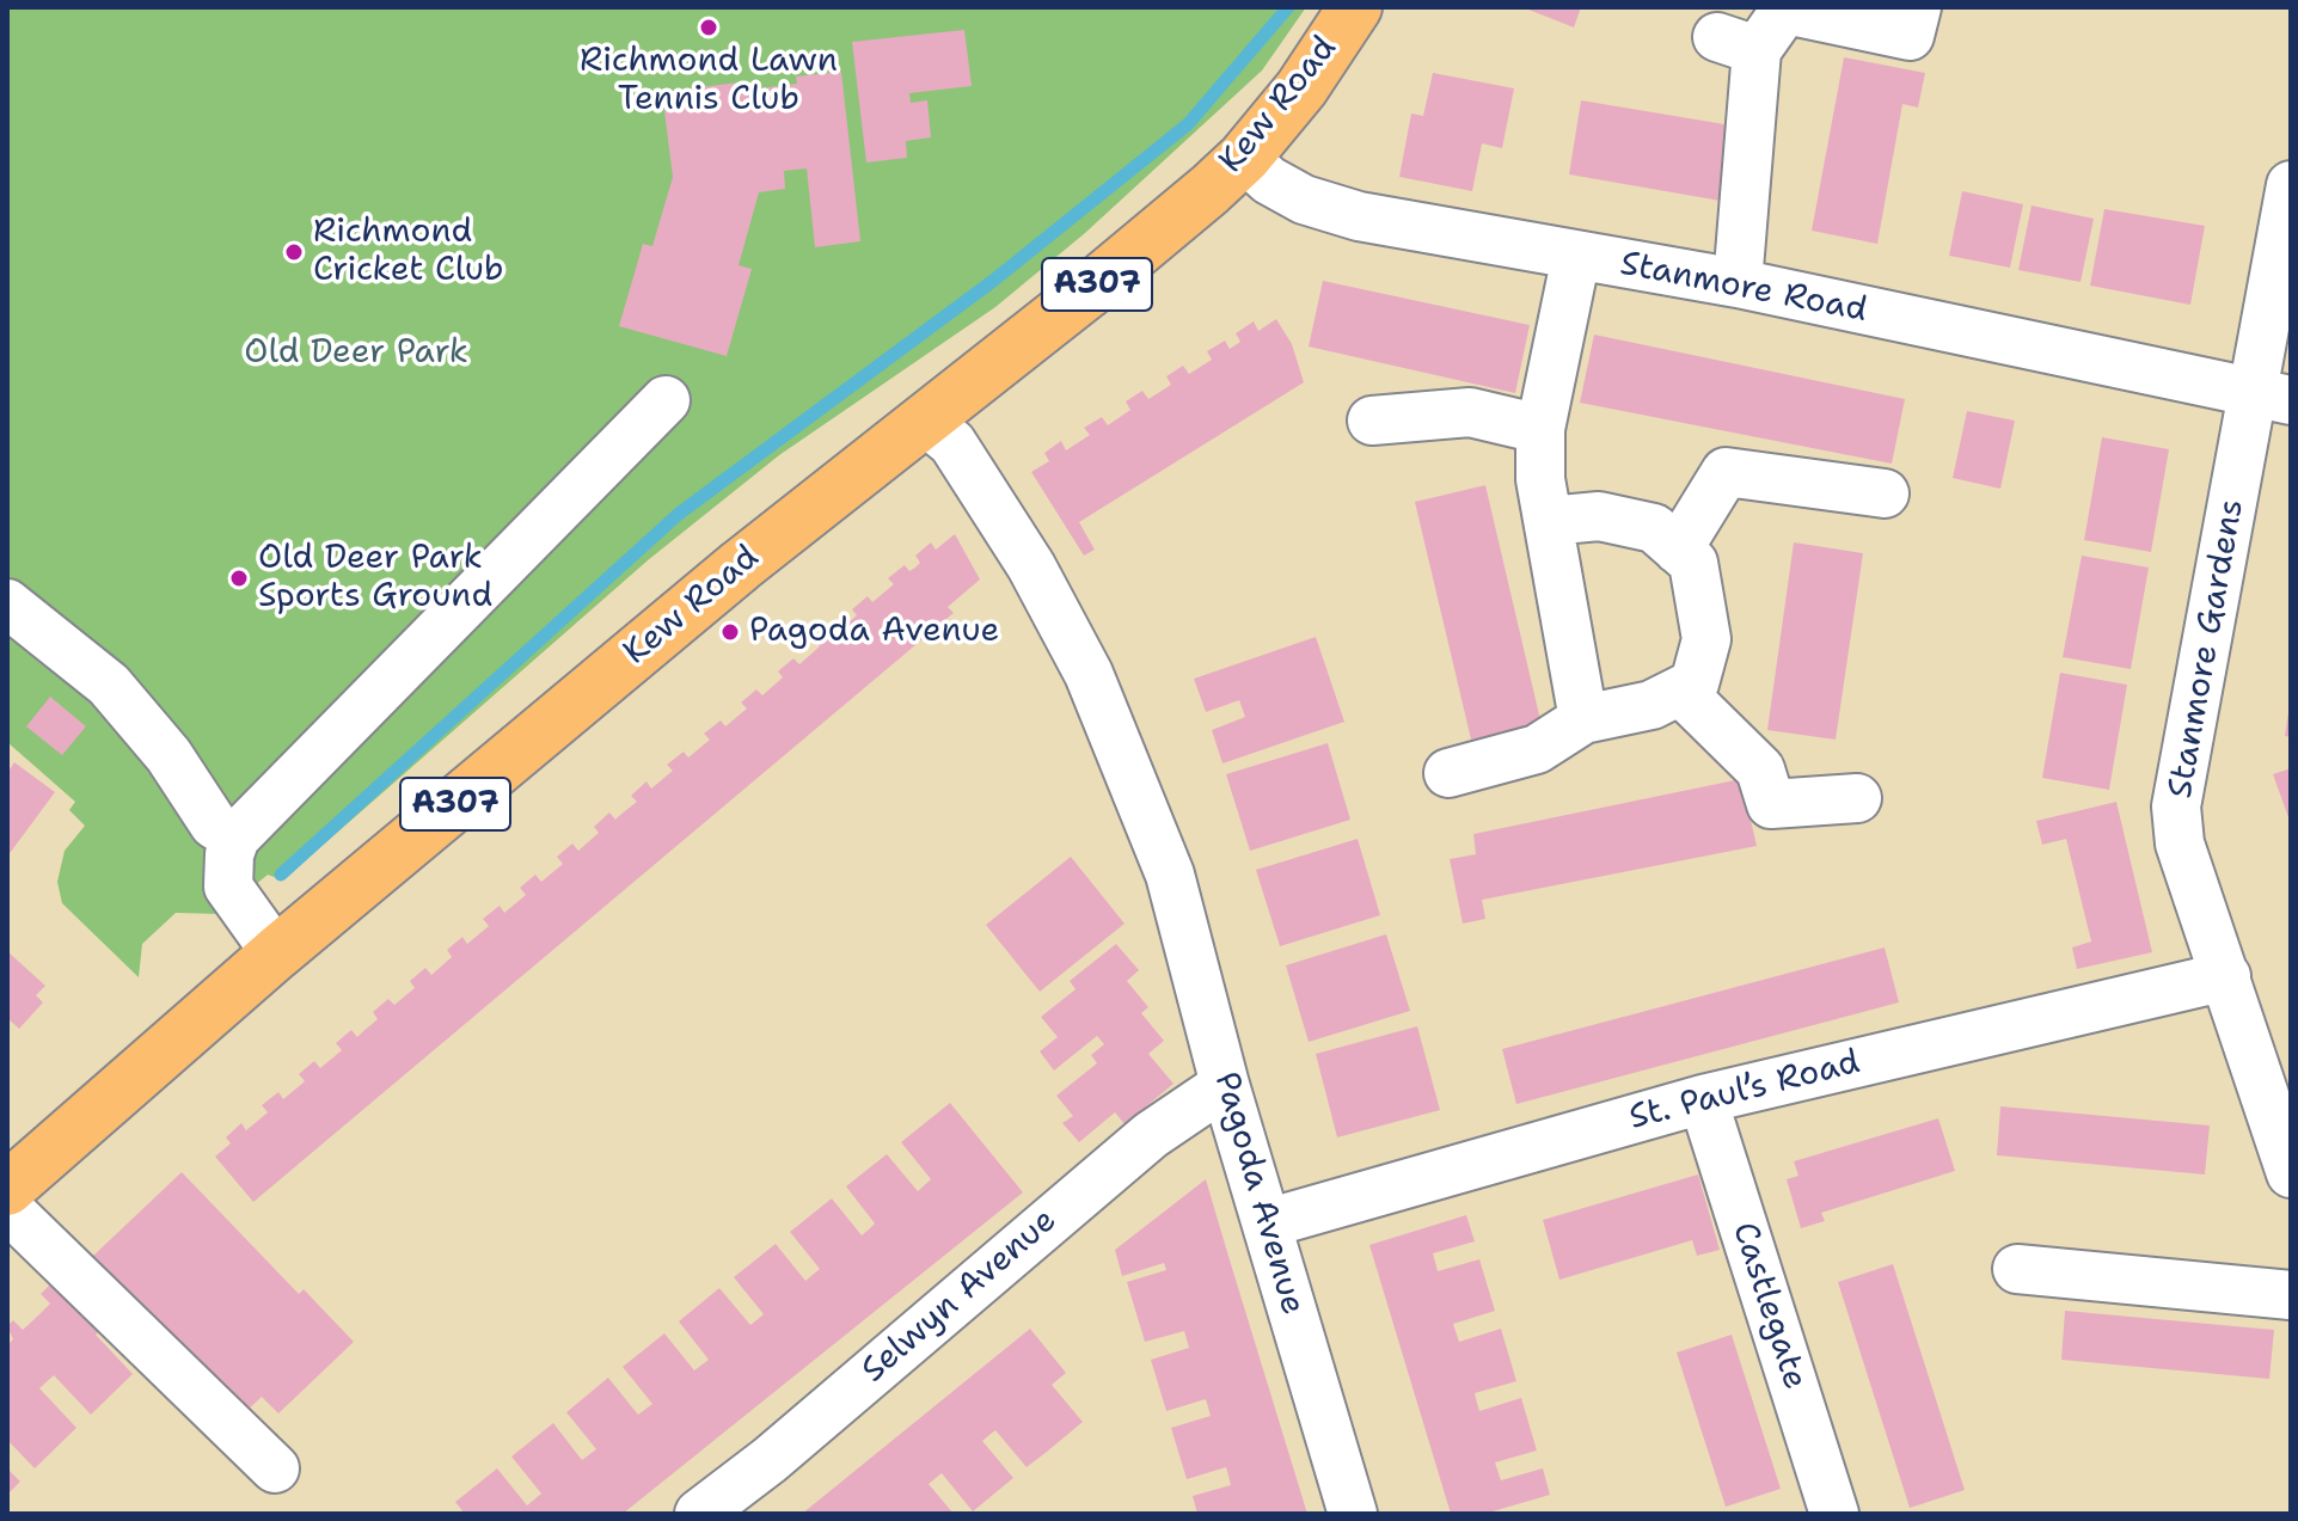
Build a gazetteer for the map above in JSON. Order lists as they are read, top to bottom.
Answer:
{
  "streets": {
    "main road": ["Kew Road", "A307"],
    "street": [
      "Stanmore Road",
      "Stanmore Gardens",
      "St. Paul’s Road",
      "Pagoda Avenue",
      "Selwyn Avenue",
      "Castlegate"
    ]
  },
  "crossings": [
    ["Kew Road", "Stanmore Road"],
    ["Kew Road", "Pagoda Avenue"],
    ["Stanmore Road", "Stanmore Gardens"],
    ["Stanmore Gardens", "St. Paul’s Road"],
    ["St. Paul’s Road", "Pagoda Avenue"],
    ["St. Paul’s Road", "Castlegate"],
    ["Pagoda Avenue", "Selwyn Avenue"]
  ],
  "parks": ["Old Deer Park"],
  "places": [
    "Richmond Lawn Tennis Club",
    "Richmond Cricket Club",
    "Old Deer Park Sports Ground",
    "Pagoda Avenue"
  ]
}
